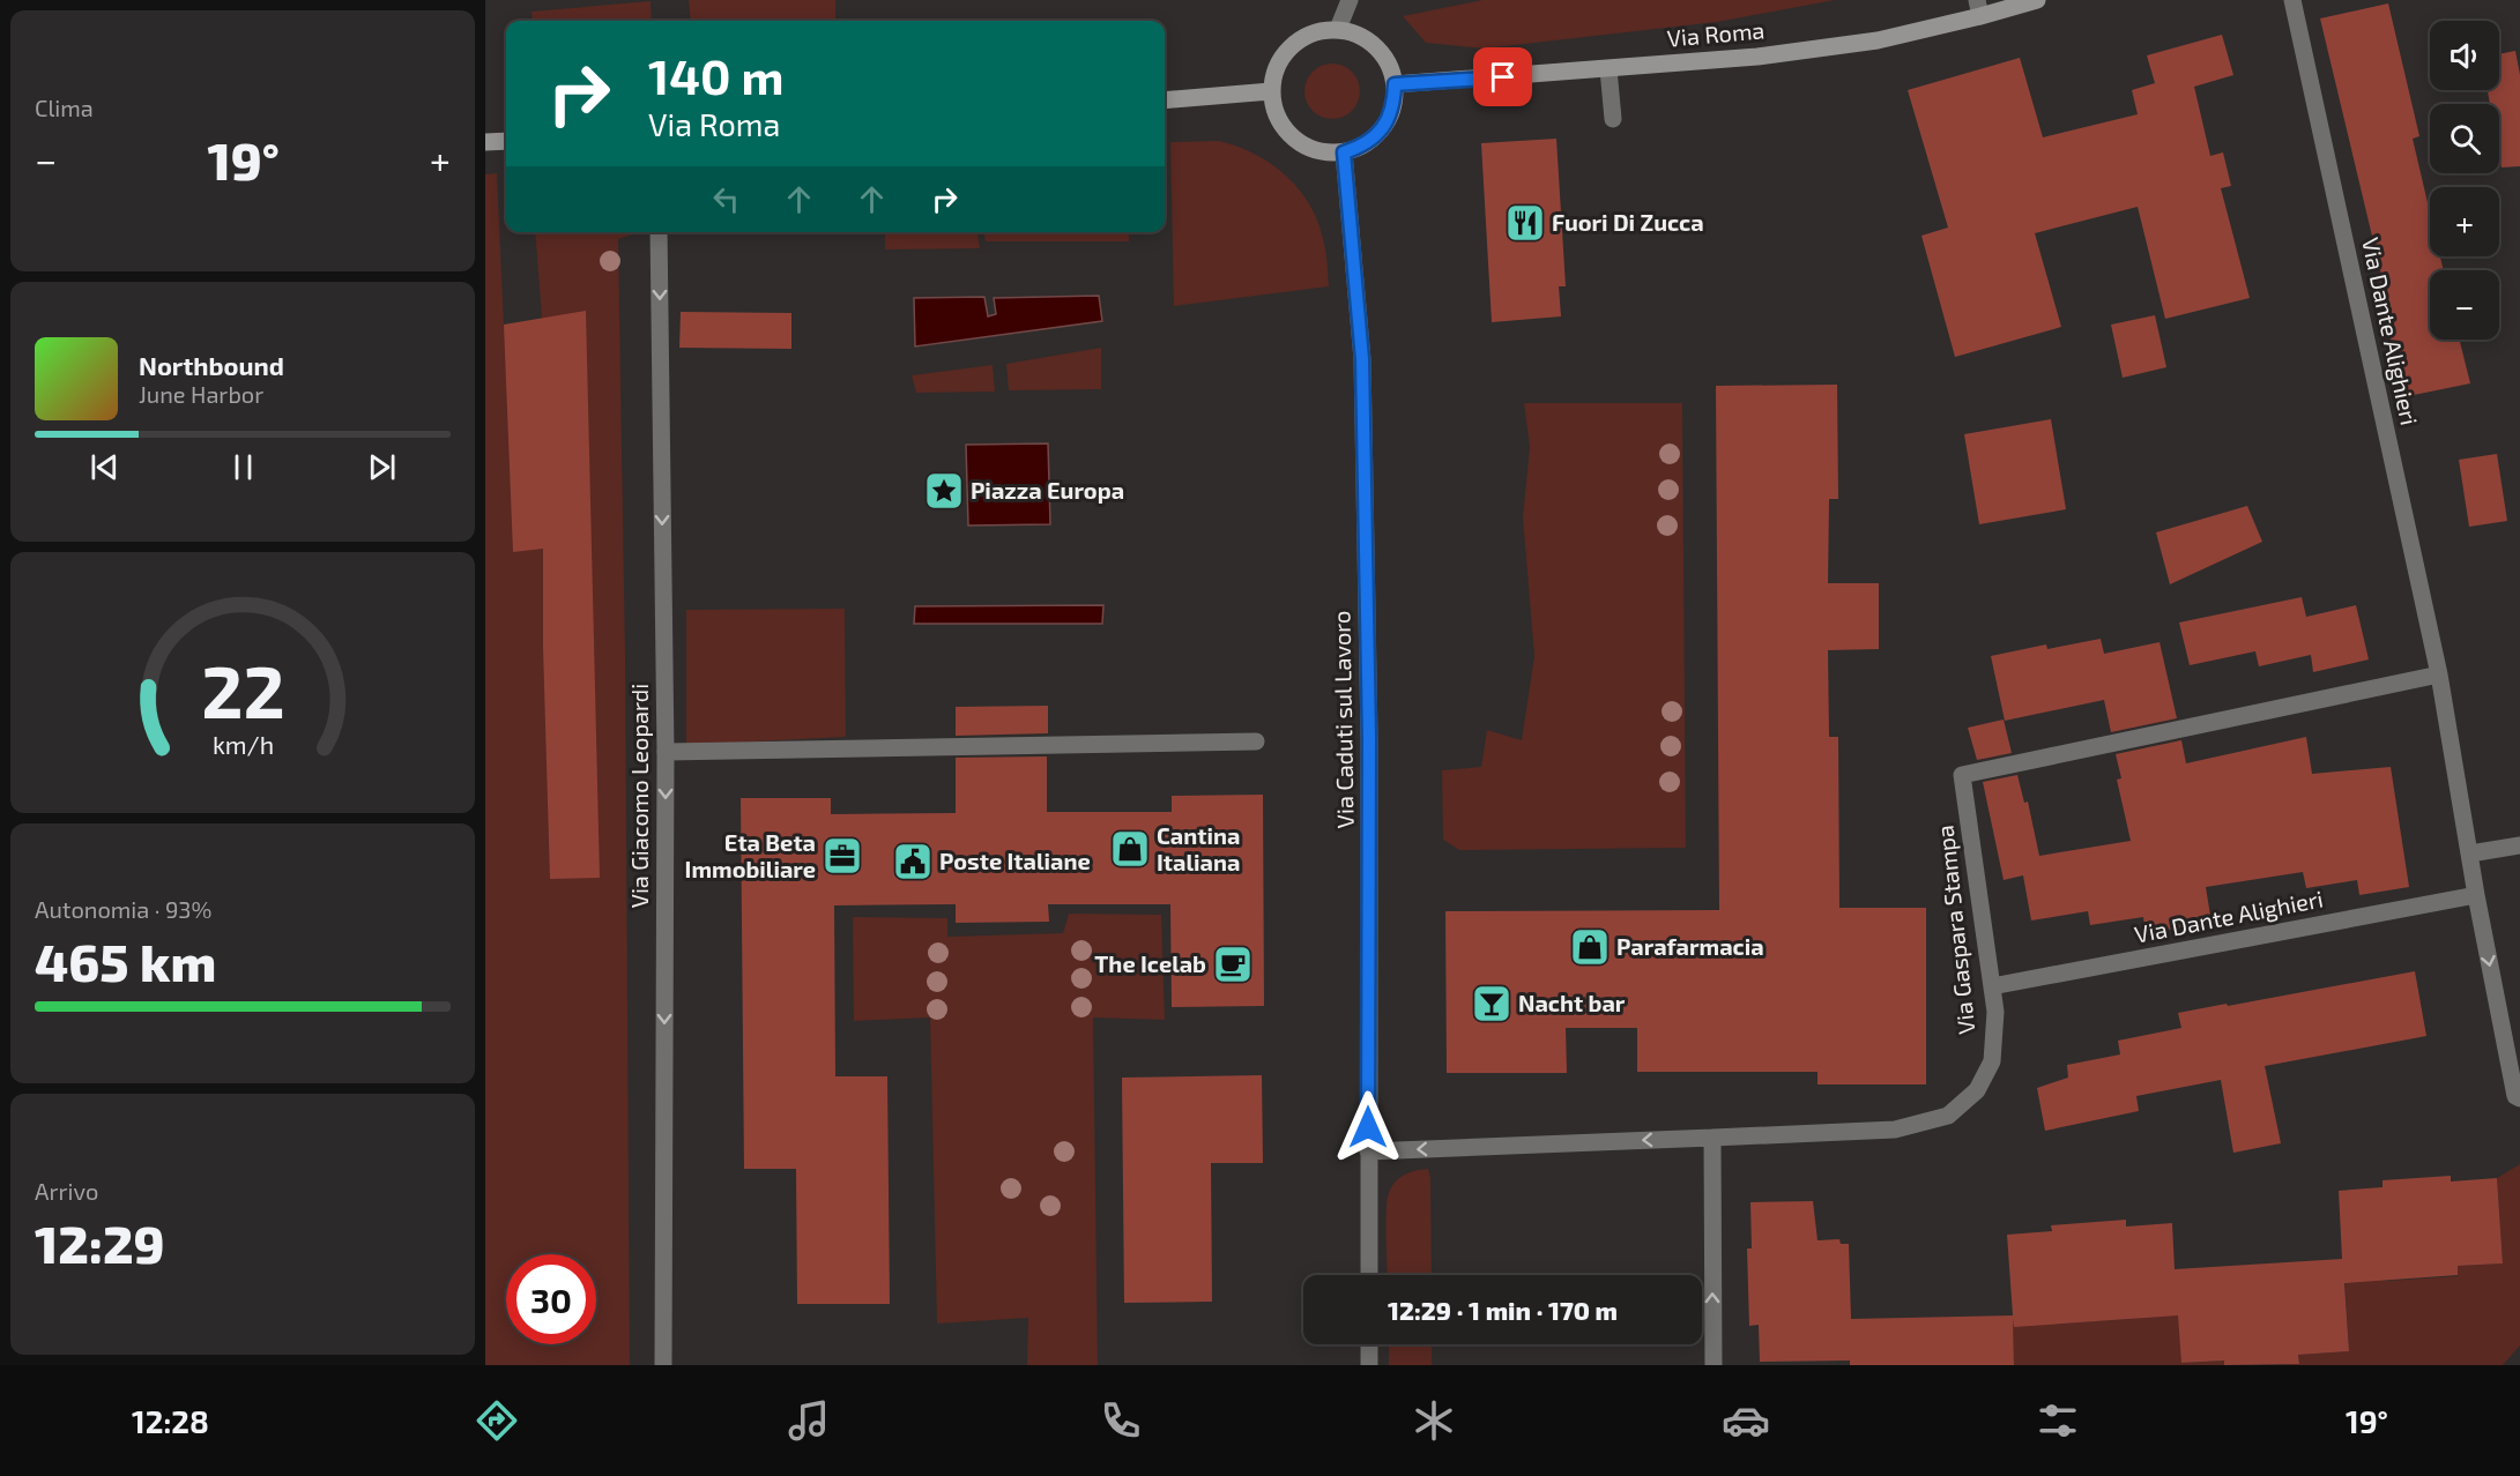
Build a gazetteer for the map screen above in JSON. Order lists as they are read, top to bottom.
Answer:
{
  "streets": {
    "street": [
      "Via Roma",
      "Via Dante Alighieri",
      "Via Caduti sul Lavoro",
      "Via Giacomo Leopardi",
      "Via Gaspara Stampa"
    ]
  },
  "crossings": [
    ["Via Roma", "Via Caduti sul Lavoro"],
    ["Via Dante Alighieri", "Via Gaspara Stampa"],
    ["Via Caduti sul Lavoro", "Via Gaspara Stampa"]
  ],
  "one_way": ["Via Giacomo Leopardi"],
  "places": {
    "restaurant": ["Fuori Di Zucca"],
    "place": ["Piazza Europa"],
    "shop": ["Cantina Italiana", "Parafarmacia"],
    "office": ["Eta Beta Immobiliare"],
    "public building": ["Poste Italiane"],
    "cafe": ["The Icelab"],
    "bar": ["Nacht bar"]
  },
  "page": {
    "tile": [
      "Clima",
      ["Autonomia · 93%", "465 km"],
      ["Arrivo", "12:29"]
    ],
    "map_buttons": ["+", "−"],
    "turn": ["140 m", "Via Roma"],
    "heat": ["−", "19°", "+"],
    "song": ["Northbound", "June Harbor"],
    "limit": "30",
    "trip": "12:29 · 1 min · 170 m",
    "tabs": ["12:28", "19°"],
    "gauge": ["22", "km/h"]
  }
}
